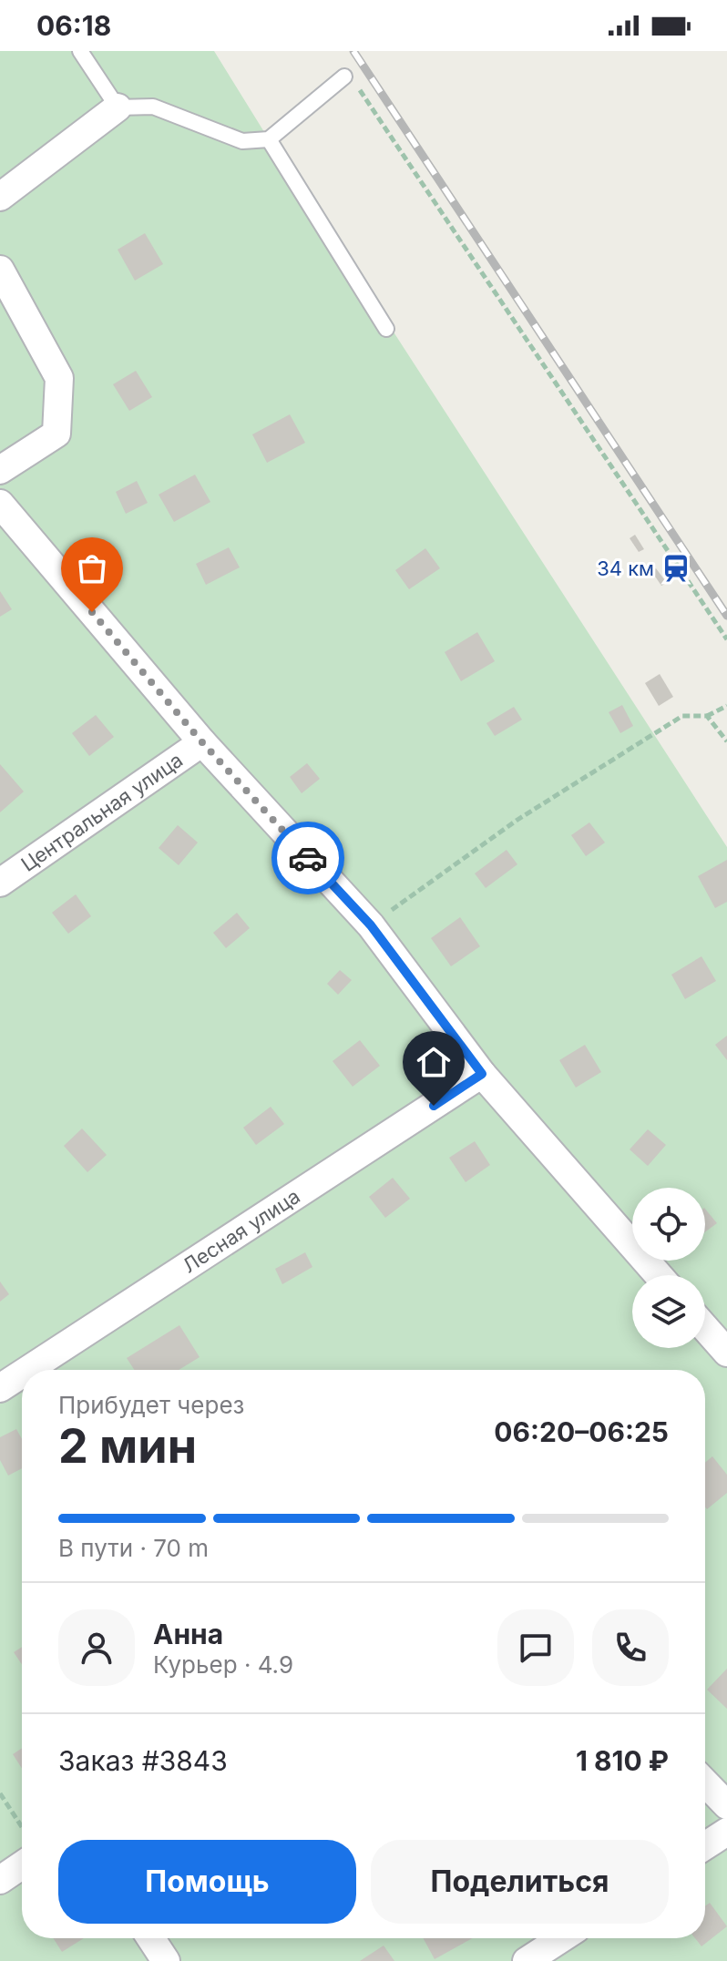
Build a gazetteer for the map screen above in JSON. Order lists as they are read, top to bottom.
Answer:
{
  "streets": {
    "street": ["Центральная улица", "Лесная улица"]
  },
  "places": {
    "station": ["34 км"]
  },
  "page": {
    "status": "06:18",
    "heading": ["2 мин", "Прибудет через", "06:20–06:25"],
    "panel": [
      "Анна",
      "Курьер · 4.9",
      "Заказ #3843",
      "1 810 ₽"
    ],
    "bar": "В пути · 70 m",
    "buttons": ["Помощь", "Поделиться"]
  }
}
